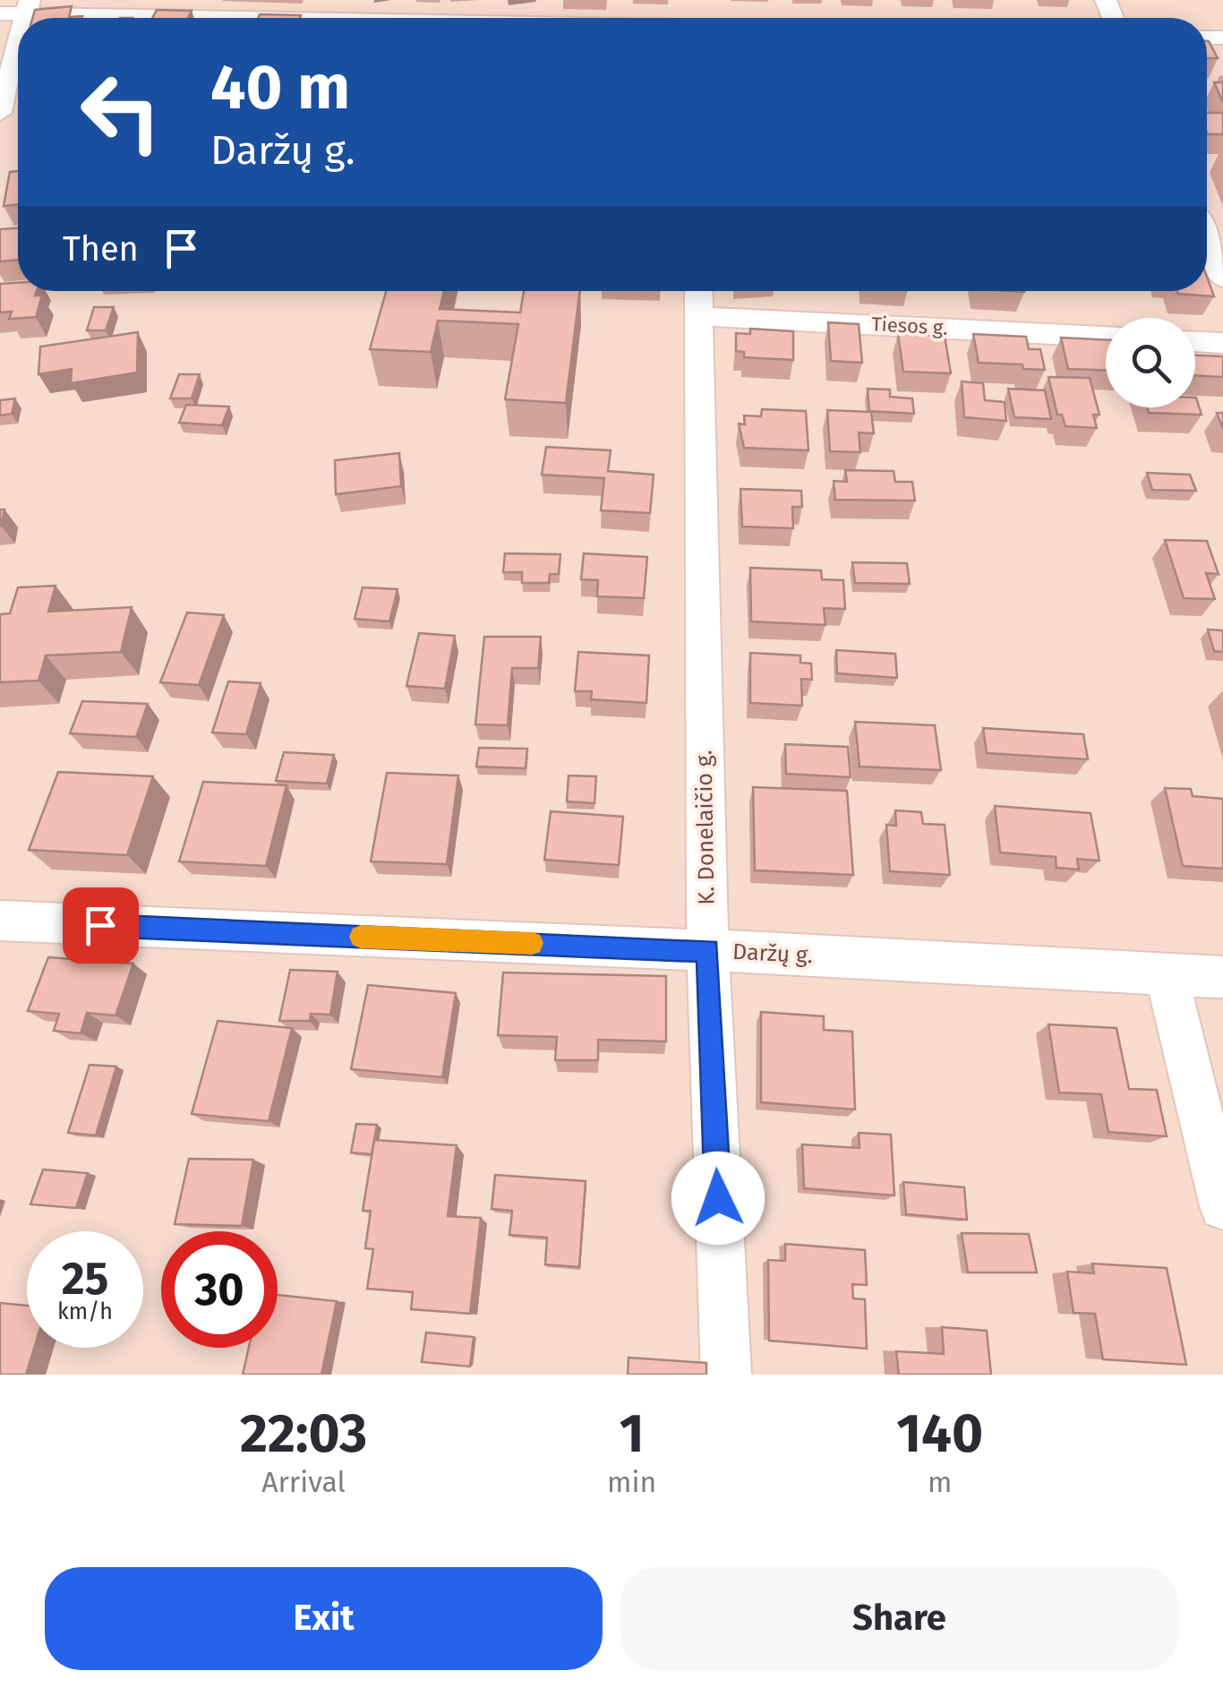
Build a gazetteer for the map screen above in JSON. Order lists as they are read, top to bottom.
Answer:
{
  "streets": {
    "street": ["Tiesos g.", "K. Donelaičio g.", "Daržų g."]
  },
  "crossings": [
    ["Tiesos g.", "K. Donelaičio g."],
    ["K. Donelaičio g.", "Daržų g."]
  ],
  "page": {
    "turn": ["40 m", "Daržų g."],
    "then": "Then",
    "speed": "25 km/h",
    "limit": "30",
    "eta": [
      "22:03",
      "Arrival",
      "1",
      "min",
      "140",
      "m"
    ],
    "buttons": ["Exit", "Share"]
  }
}
